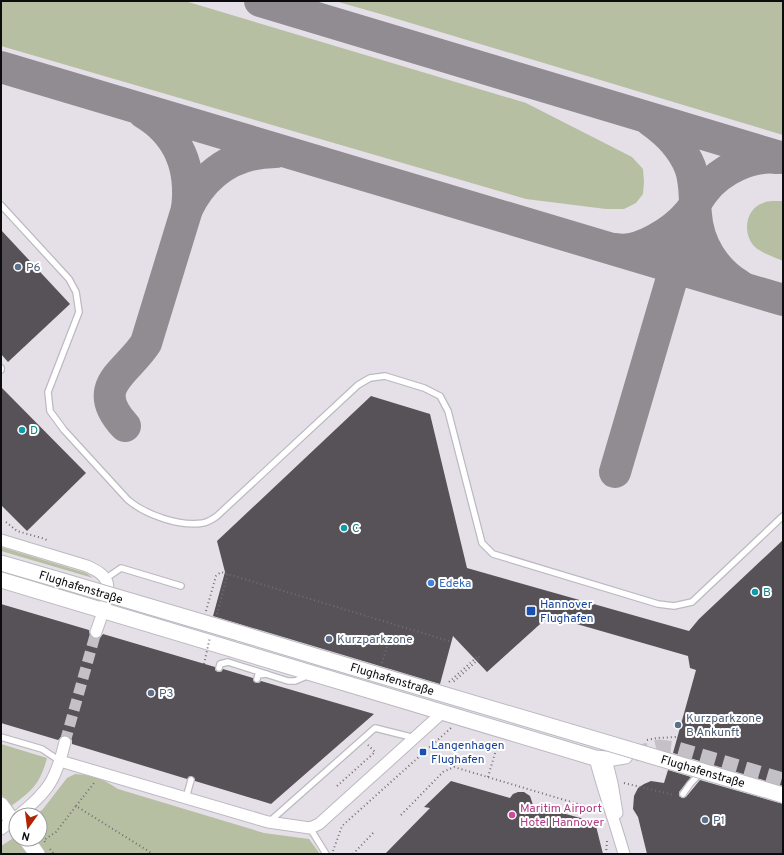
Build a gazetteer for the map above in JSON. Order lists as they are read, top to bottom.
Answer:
{
  "streets": {
    "main road": ["Flughafenstraße"]
  },
  "places": {
    "other": [
      "P6",
      "D",
      "C",
      "Edeka",
      "B",
      "Kurzparkzone",
      "P3",
      "Kurzparkzone B Ankunft",
      "Maritim Airport Hotel Hannover",
      "P1"
    ],
    "transit": ["Hannover Flughafen", "Langenhagen Flughafen"]
  },
  "north": "bottom"
}
